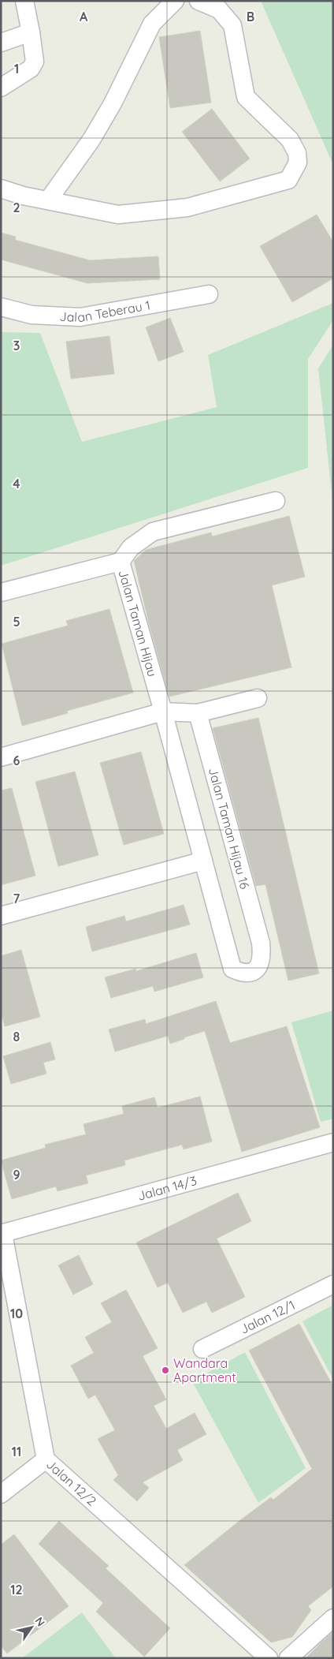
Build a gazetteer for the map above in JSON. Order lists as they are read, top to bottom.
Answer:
{
  "streets": {
    "street": [
      "Jalan Teberau 1",
      "Jalan Taman Hijau",
      "Jalan Taman Hijau 16",
      "Jalan 14/3",
      "Jalan 12/1",
      "Jalan 12/2"
    ]
  },
  "crossings": [
    ["Jalan Taman Hijau", "Jalan Taman Hijau 16"],
    ["Jalan 14/3", "Jalan 12/2"]
  ],
  "places": ["Wandara Apartment"],
  "north": "top right",
  "grid": {
    "columns": ["A", "B"],
    "rows": [
      "1",
      "2",
      "3",
      "4",
      "5",
      "6",
      "7",
      "8",
      "9",
      "10",
      "11",
      "12"
    ]
  }
}
